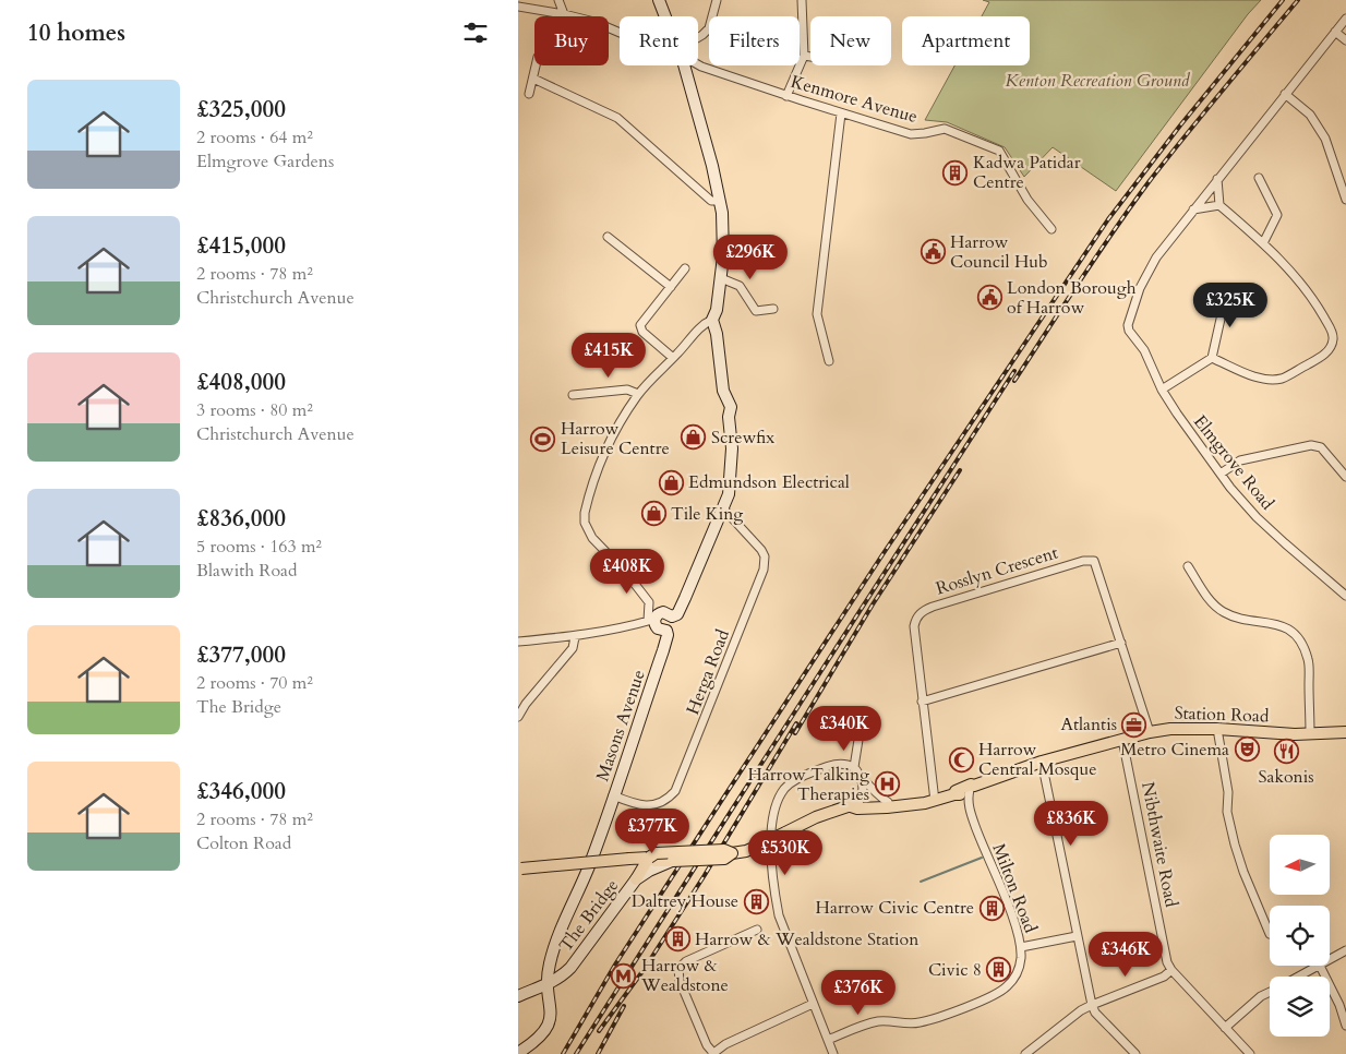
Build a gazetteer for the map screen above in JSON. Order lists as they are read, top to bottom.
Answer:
{
  "streets": {
    "main road": ["Station Road", "The Bridge"],
    "street": [
      "Kenmore Avenue",
      "Elmgrove Road",
      "Rosslyn Crescent",
      "Herga Road",
      "Masons Avenue",
      "Nibthwaite Road",
      "Milton Road"
    ]
  },
  "crossings": [
    ["Rosslyn Crescent", "Station Road"],
    ["Herga Road", "Masons Avenue"],
    ["Station Road", "Nibthwaite Road"],
    ["Station Road", "Milton Road"],
    ["Masons Avenue", "The Bridge"]
  ],
  "parks": ["Kenton Recreation Ground"],
  "places": {
    "building": [
      "Kadwa Patidar Centre",
      "Daltrey House",
      "Harrow Civic Centre",
      "Harrow & Wealdstone Station",
      "Civic 8"
    ],
    "public building": ["Harrow Council Hub", "London Borough of Harrow"],
    "shop": ["Screwfix", "Edmundson Electrical", "Tile King"],
    "sports": ["Harrow Leisure Centre"],
    "office": ["Atlantis"],
    "theatre": ["Metro Cinema"],
    "restaurant": ["Sakonis"],
    "mosque": ["Harrow Central Mosque"],
    "hospital": ["Harrow Talking Therapies"],
    "metro station": ["Harrow & Wealdstone"]
  },
  "north": "left",
  "page": {
    "heading": "10 homes",
    "chip": [
      "Buy",
      "Rent",
      "Filters",
      "New",
      "Apartment"
    ],
    "list": [
      {
        "name": "£325,000",
        "note": "2 rooms · 64 m² · Elmgrove Gardens"
      },
      {
        "name": "£415,000",
        "note": "2 rooms · 78 m² · Christchurch Avenue"
      },
      {
        "name": "£408,000",
        "note": "3 rooms · 80 m² · Christchurch Avenue"
      },
      {
        "name": "£836,000",
        "note": "5 rooms · 163 m² · Blawith Road"
      },
      {
        "name": "£377,000",
        "note": "2 rooms · 70 m² · The Bridge"
      },
      {
        "name": "£346,000",
        "note": "2 rooms · 78 m² · Colton Road"
      }
    ],
    "price": [
      "£296K",
      "£325K",
      "£415K",
      "£408K",
      "£340K",
      "£836K",
      "£377K",
      "£530K",
      "£346K",
      "£376K"
    ]
  }
}
